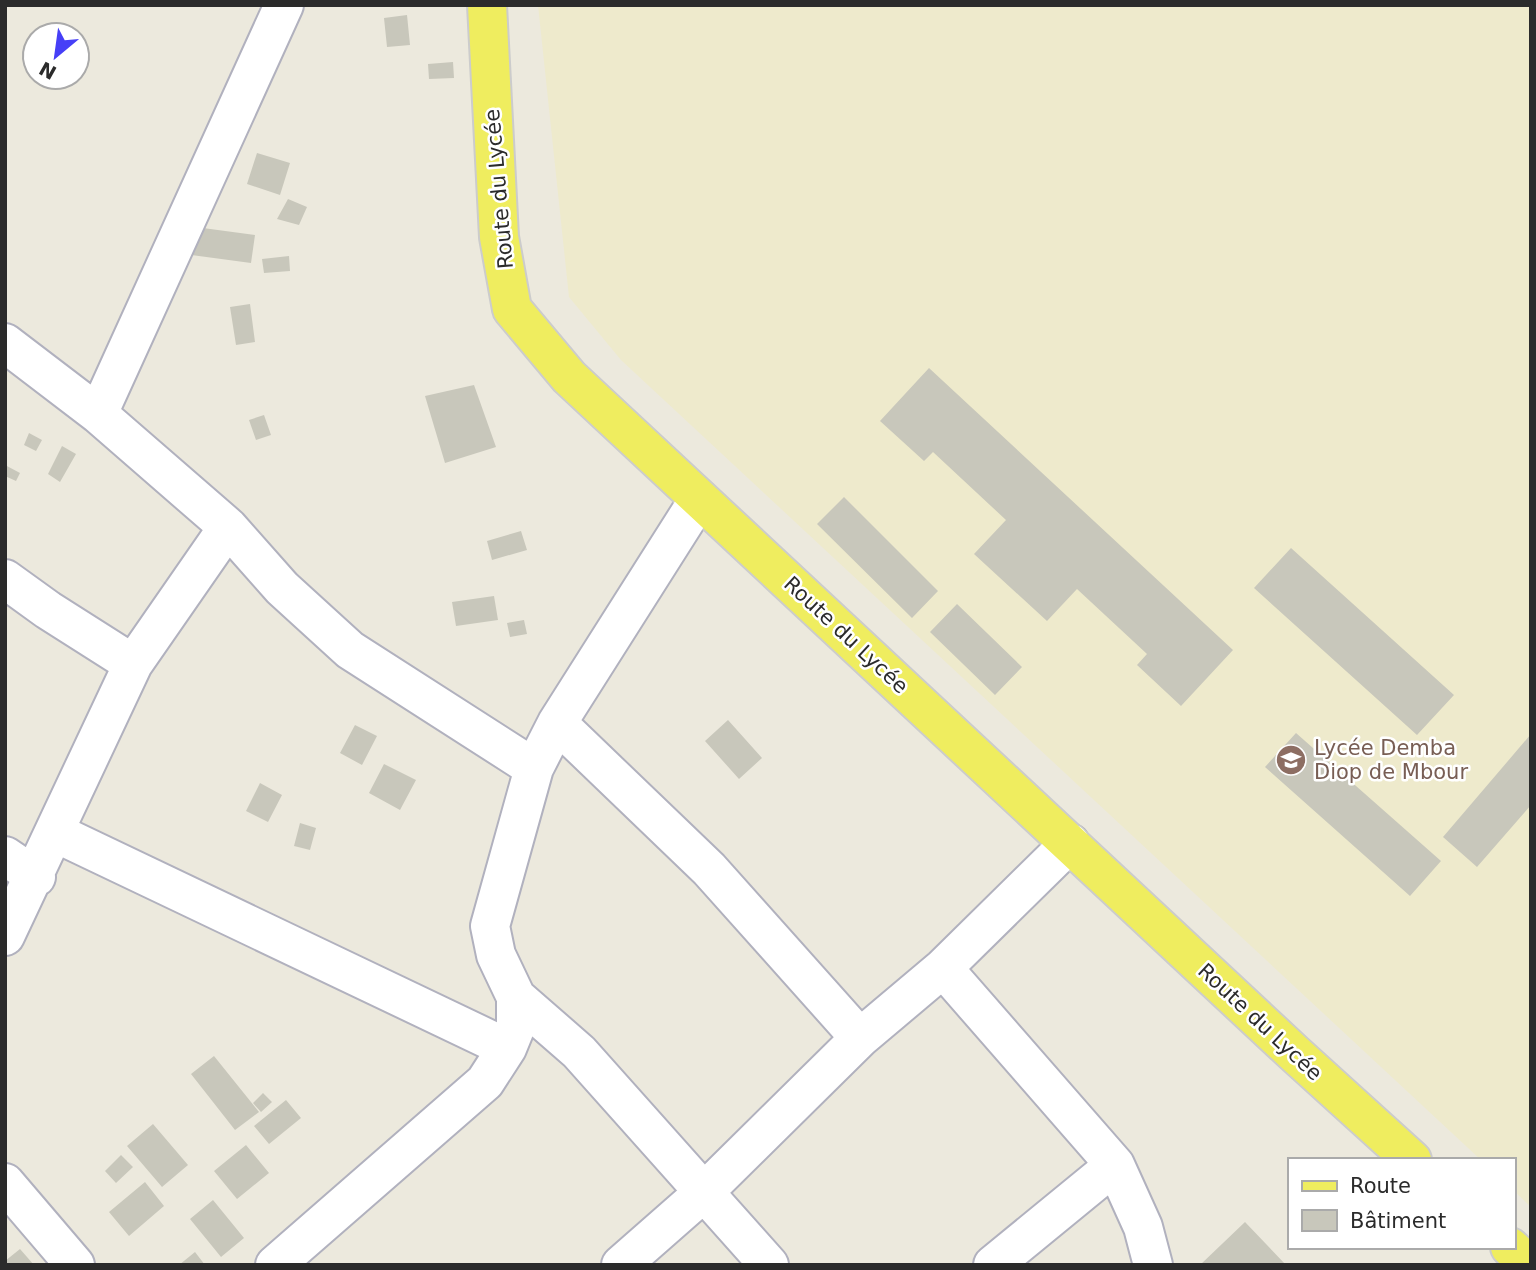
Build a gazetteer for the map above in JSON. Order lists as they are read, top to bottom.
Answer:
{
  "streets": {
    "main road": ["Route du Lycée"]
  },
  "places": {
    "school or university": ["Lycée Demba Diop de Mbour"]
  },
  "legend": ["Route", "Bâtiment"],
  "north": "bottom left"
}
